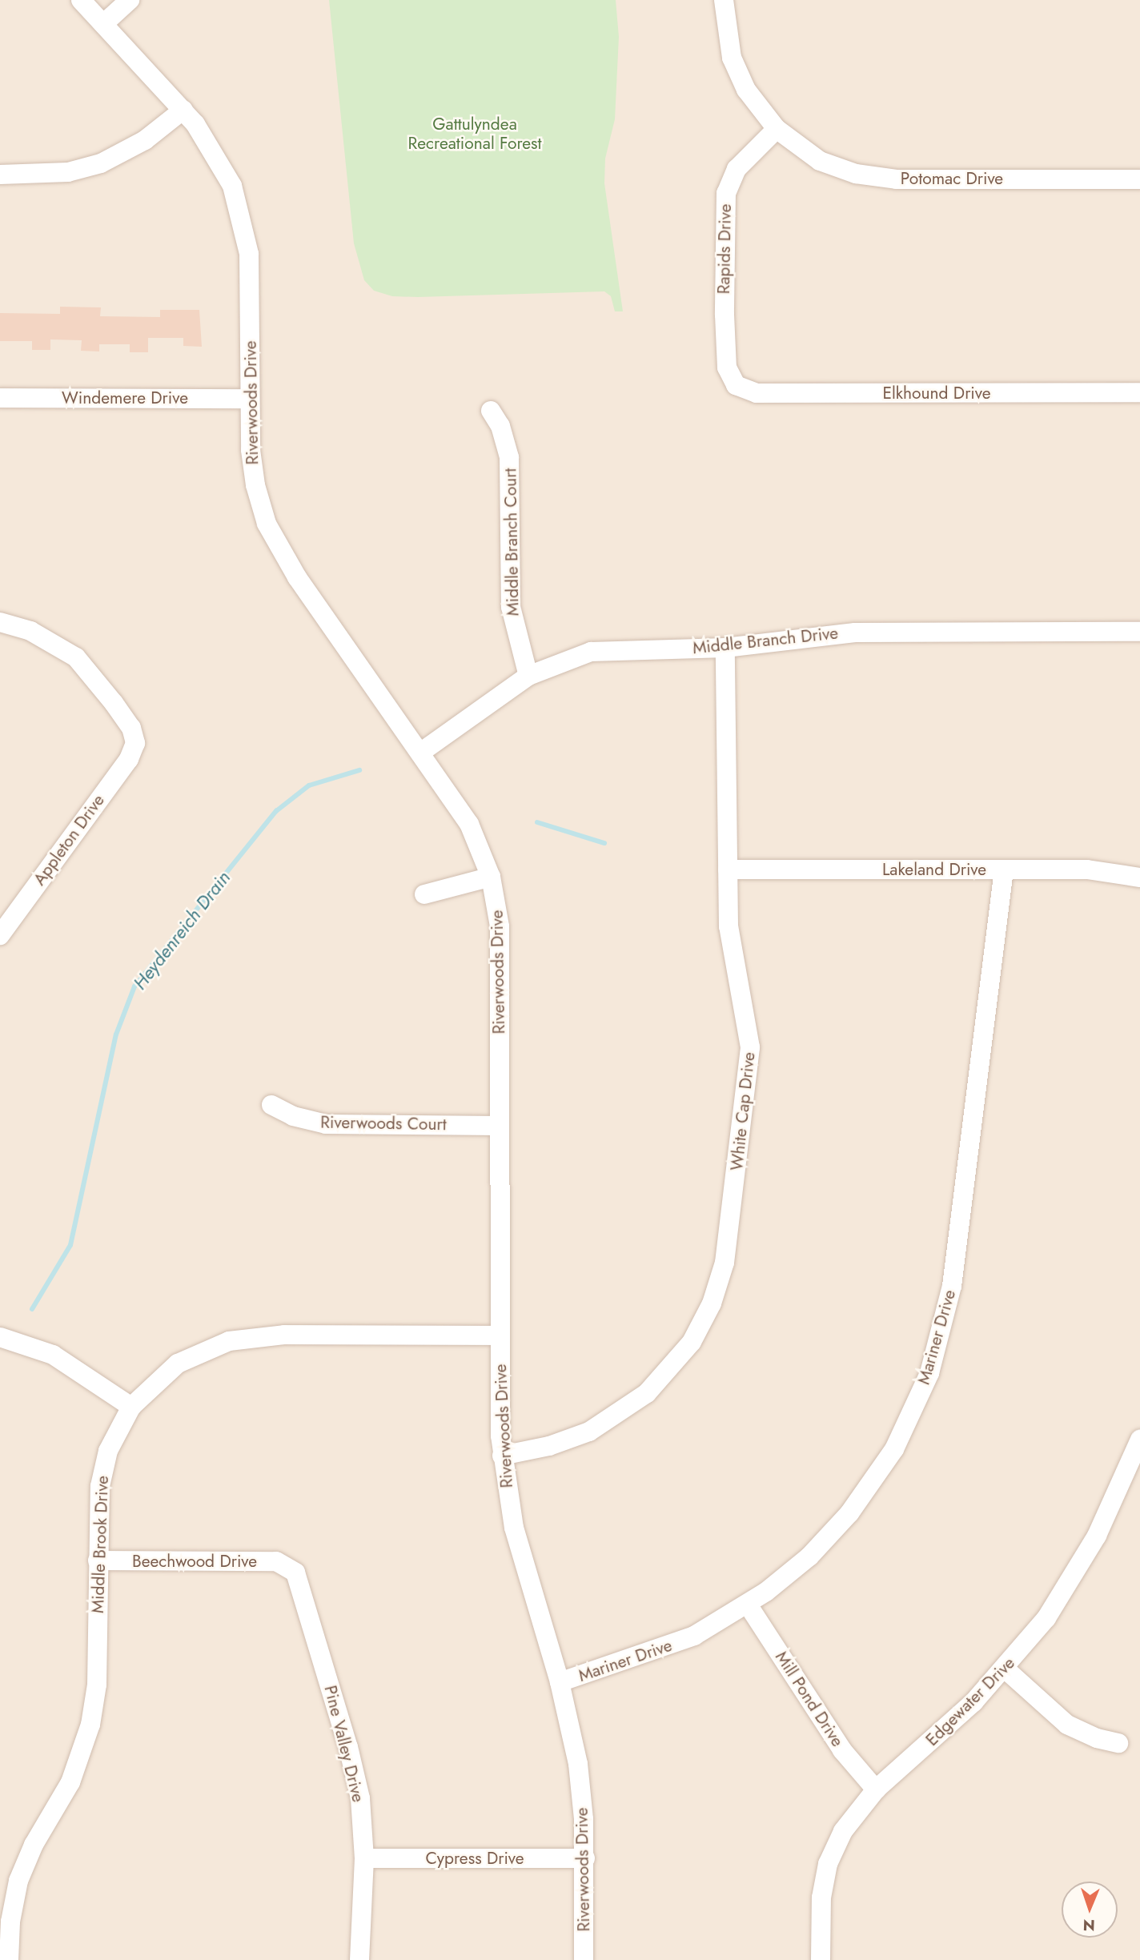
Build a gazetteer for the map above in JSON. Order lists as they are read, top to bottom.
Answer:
{
  "streets": {
    "street": [
      "Potomac Drive",
      "Rapids Drive",
      "Elkhound Drive",
      "Windemere Drive",
      "Riverwoods Drive",
      "Middle Branch Court",
      "Middle Branch Drive",
      "Appleton Drive",
      "Lakeland Drive",
      "White Cap Drive",
      "Riverwoods Court",
      "Mariner Drive",
      "Middle Brook Drive",
      "Beechwood Drive",
      "Mill Pond Drive",
      "Edgewater Drive",
      "Pine Valley Drive",
      "Cypress Drive"
    ]
  },
  "crossings": [
    ["Potomac Drive", "Rapids Drive"],
    ["Rapids Drive", "Elkhound Drive"],
    ["Windemere Drive", "Riverwoods Drive"],
    ["Riverwoods Drive", "Middle Branch Drive"],
    ["Riverwoods Drive", "White Cap Drive"],
    ["Riverwoods Drive", "Riverwoods Court"],
    ["Riverwoods Drive", "Mariner Drive"],
    ["Riverwoods Drive", "Middle Brook Drive"],
    ["Riverwoods Drive", "Cypress Drive"],
    ["Middle Branch Court", "Middle Branch Drive"],
    ["Middle Branch Drive", "White Cap Drive"],
    ["Lakeland Drive", "White Cap Drive"],
    ["Lakeland Drive", "Mariner Drive"],
    ["Mariner Drive", "Mill Pond Drive"],
    ["Middle Brook Drive", "Beechwood Drive"],
    ["Beechwood Drive", "Pine Valley Drive"],
    ["Mill Pond Drive", "Edgewater Drive"],
    ["Pine Valley Drive", "Cypress Drive"]
  ],
  "water": ["Heydenreich Drain"],
  "parks": ["Gattulyndea Recreational Forest"],
  "north": "bottom"
}
